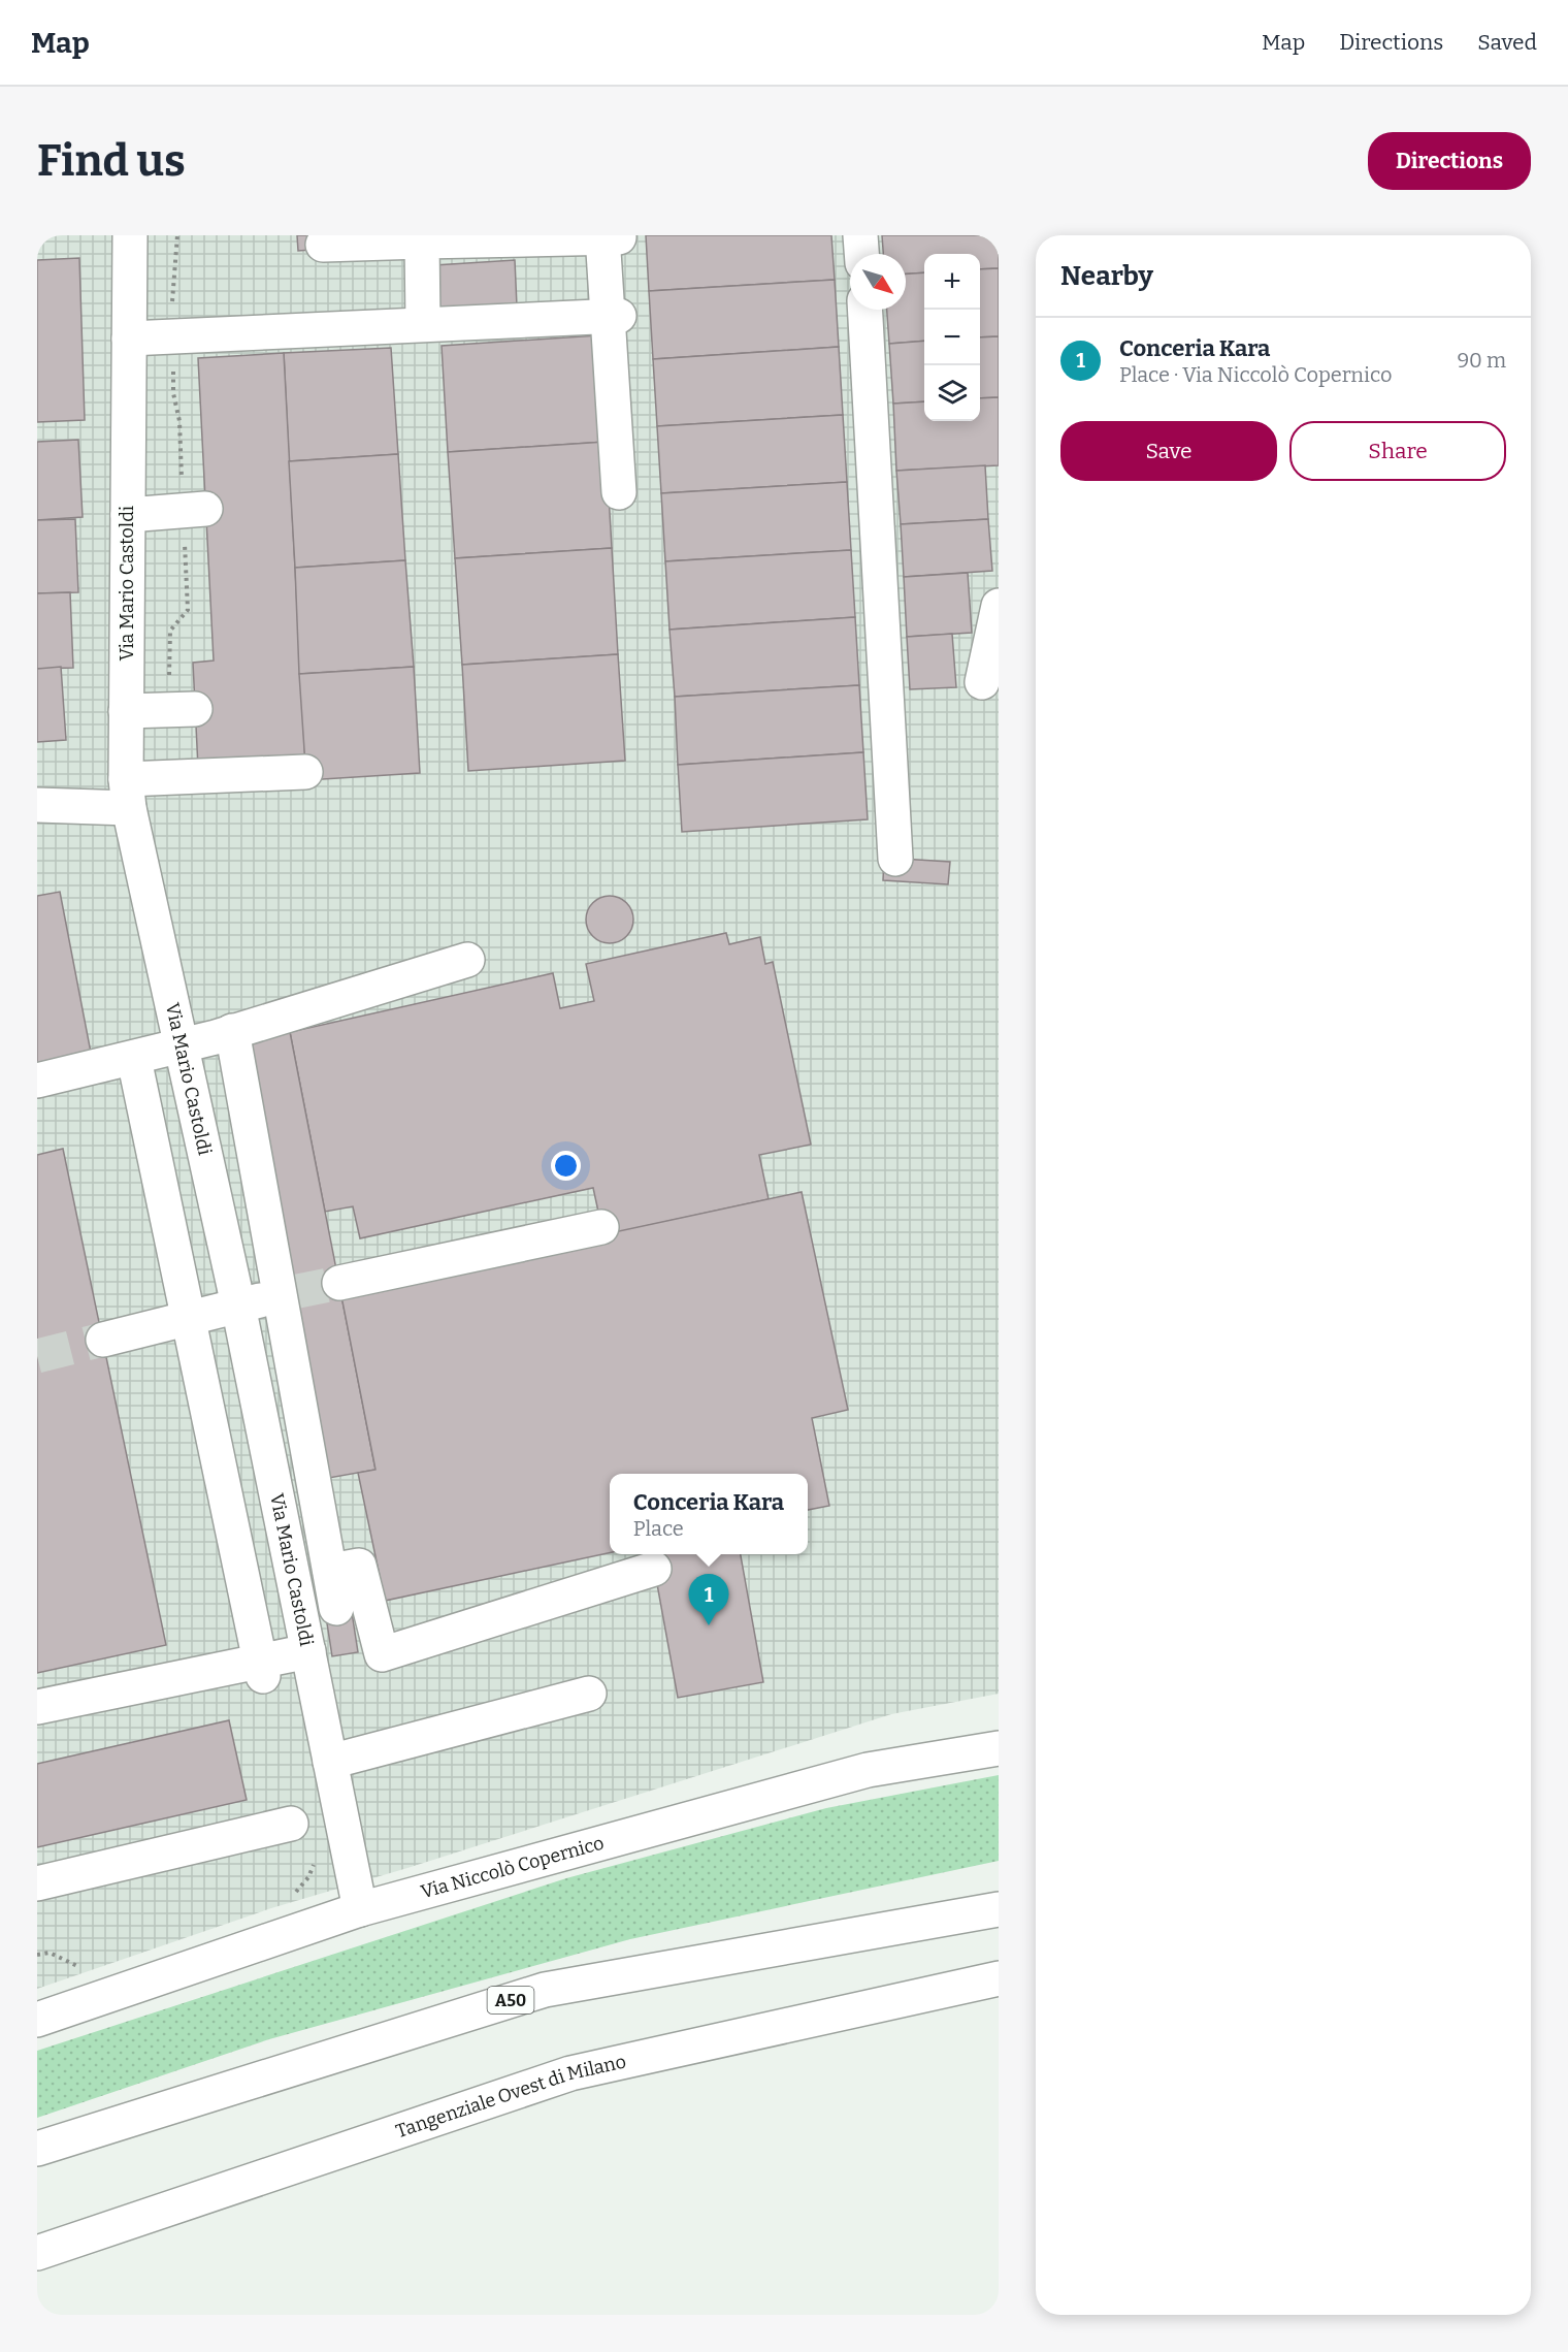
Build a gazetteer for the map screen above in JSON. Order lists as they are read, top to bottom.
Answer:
{
  "streets": {
    "main road": [
      "Via Mario Castoldi",
      "Via Niccolò Copernico",
      "A50",
      "Tangenziale Ovest di Milano"
    ]
  },
  "crossings": [
    ["Via Mario Castoldi", "Via Niccolò Copernico"]
  ],
  "north": "bottom right",
  "page": {
    "header": "Map",
    "nav": ["Map", "Directions", "Saved"],
    "buttons": [
      "Directions",
      ["Save", "Share"]
    ],
    "title": "Find us",
    "heading": "Nearby",
    "map_buttons": ["+", "−"],
    "list": [
      {
        "mark": "1",
        "name": "Conceria Kara",
        "note": "Place · Via Niccolò Copernico",
        "value": "90 m"
      }
    ],
    "popup": ["Conceria Kara", "Place"],
    "pins": "1"
  }
}
